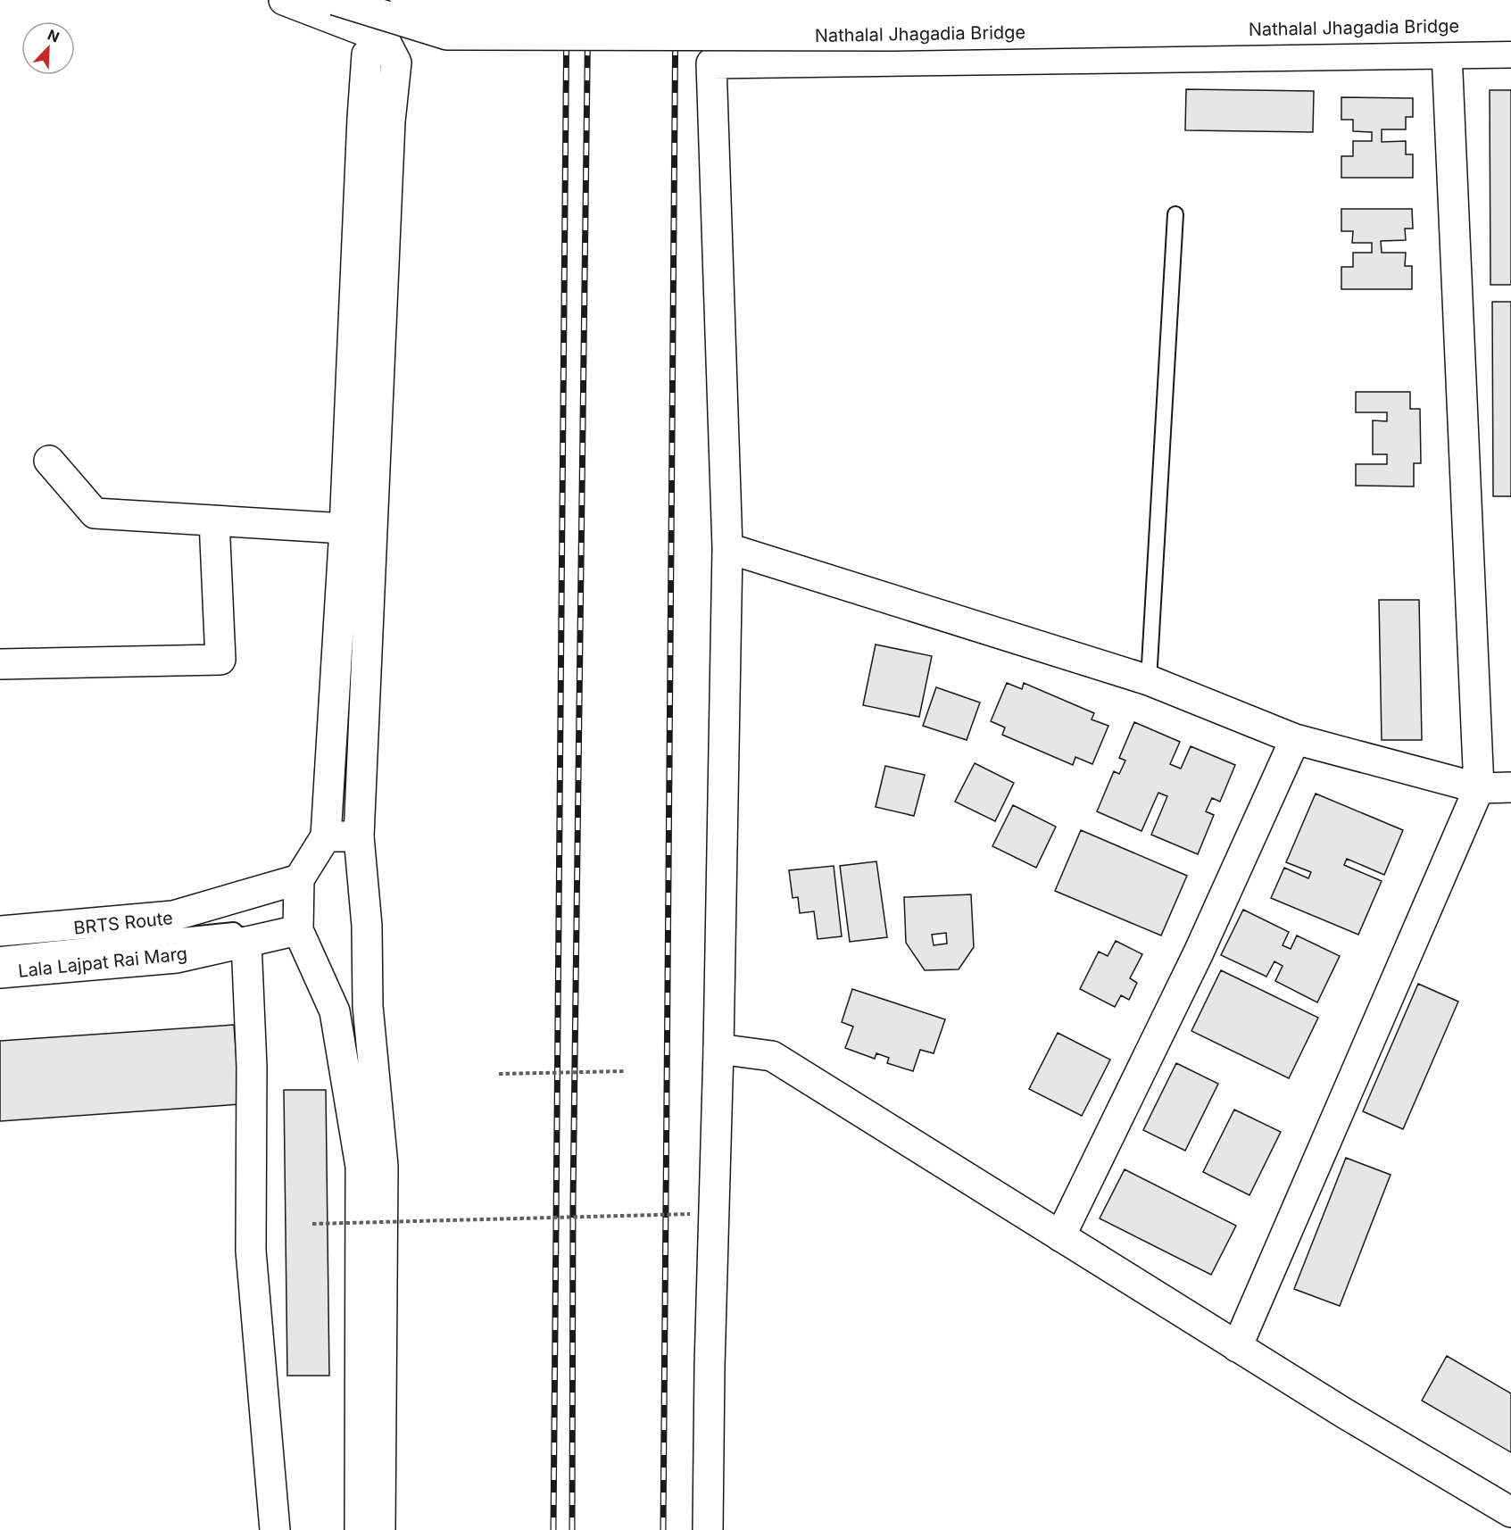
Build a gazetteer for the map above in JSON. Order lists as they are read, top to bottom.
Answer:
{
  "streets": {
    "street": ["Nathalal Jhagadia Bridge", "Lala Lajpat Rai Marg"],
    "lane": ["BRTS Route"]
  },
  "crossings": [
    ["BRTS Route", "Lala Lajpat Rai Marg"]
  ],
  "north": "top right"
}
